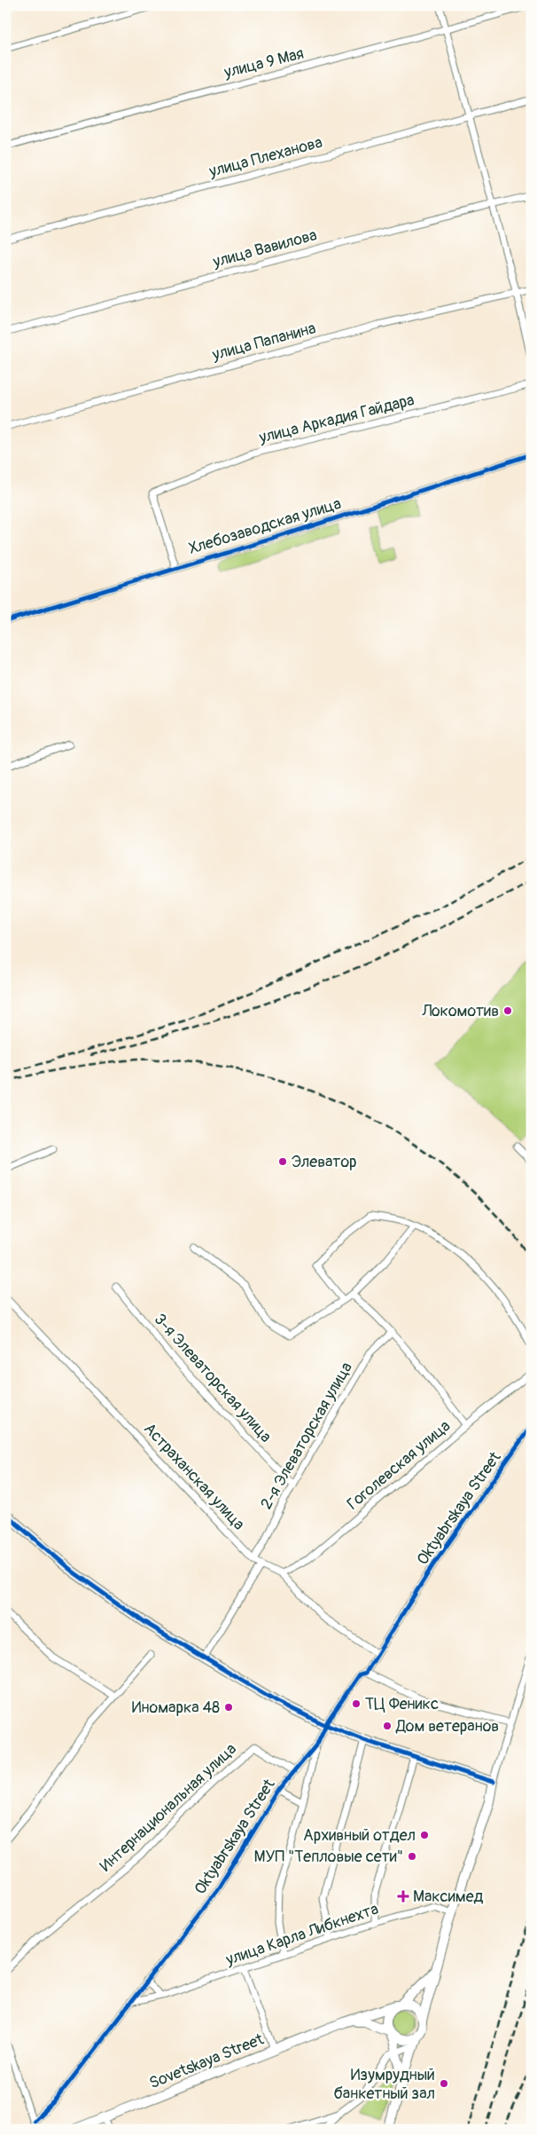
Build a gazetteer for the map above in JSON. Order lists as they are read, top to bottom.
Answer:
{
  "streets": {
    "street": [
      "улица 9 Мая",
      "улица Плеханова",
      "улица Вавилова",
      "улица Папанина",
      "улица Аркадия Гайдара",
      "Хлебозаводская улица",
      "3-я Элеваторская улица",
      "2-я Элеваторская улица",
      "Гоголевская улица",
      "Астраханская улица",
      "Oktyabrskaya Street",
      "Интернациональная улица",
      "улица Карла Либкнехта",
      "Sovetskaya Street"
    ]
  },
  "crossings": [
    ["улица Аркадия Гайдара", "Хлебозаводская улица"],
    ["3-я Элеваторская улица", "2-я Элеваторская улица"],
    ["2-я Элеваторская улица", "Астраханская улица"],
    ["Гоголевская улица", "Астраханская улица"],
    ["Астраханская улица", "Oktyabrskaya Street"],
    ["Oktyabrskaya Street", "Интернациональная улица"],
    ["Oktyabrskaya Street", "улица Карла Либкнехта"]
  ],
  "places": {
    "other": [
      "Локомотив",
      "Элеватор",
      "ТЦ Феникс",
      "Иномарка 48",
      "Дом ветеранов",
      "Архивный отдел",
      "МУП \"Тепловые сети\"",
      "Изумрудный банкетный зал"
    ],
    "health": ["Максимед"]
  }
}
